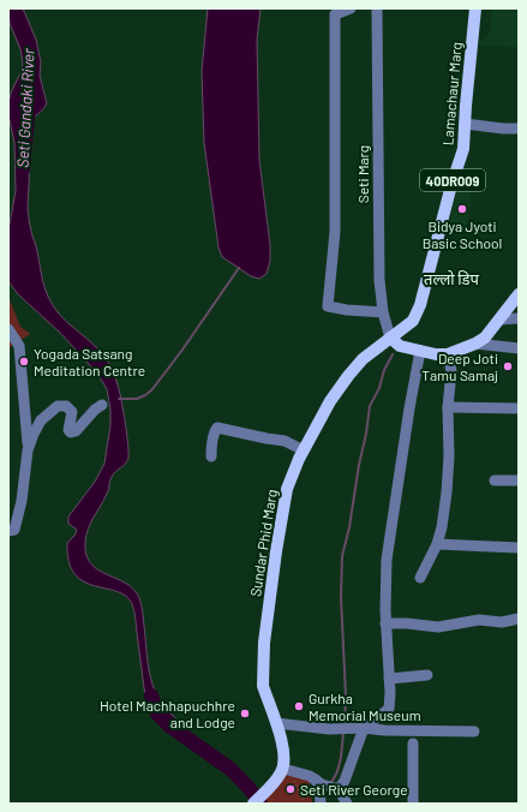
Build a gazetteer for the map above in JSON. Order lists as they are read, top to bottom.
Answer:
{
  "streets": {
    "main road": ["Lamachaur Marg", "40DR009", "Sundar Phid Marg"],
    "street": ["Seti Marg"]
  },
  "crossings": [
    ["Lamachaur Marg", "Seti Marg"],
    ["Lamachaur Marg", "Sundar Phid Marg"],
    ["Seti Marg", "Sundar Phid Marg"]
  ],
  "districts": ["तल्लो डिप"],
  "water": ["Seti Gandaki River"],
  "places": [
    "Bidya Jyoti Basic School",
    "Yogada Satsang Meditation Centre",
    "Deep Joti Tamu Samaj",
    "Gurkha Memorial Museum",
    "Hotel Machhapuchhre and Lodge",
    "Seti River George"
  ]
}
